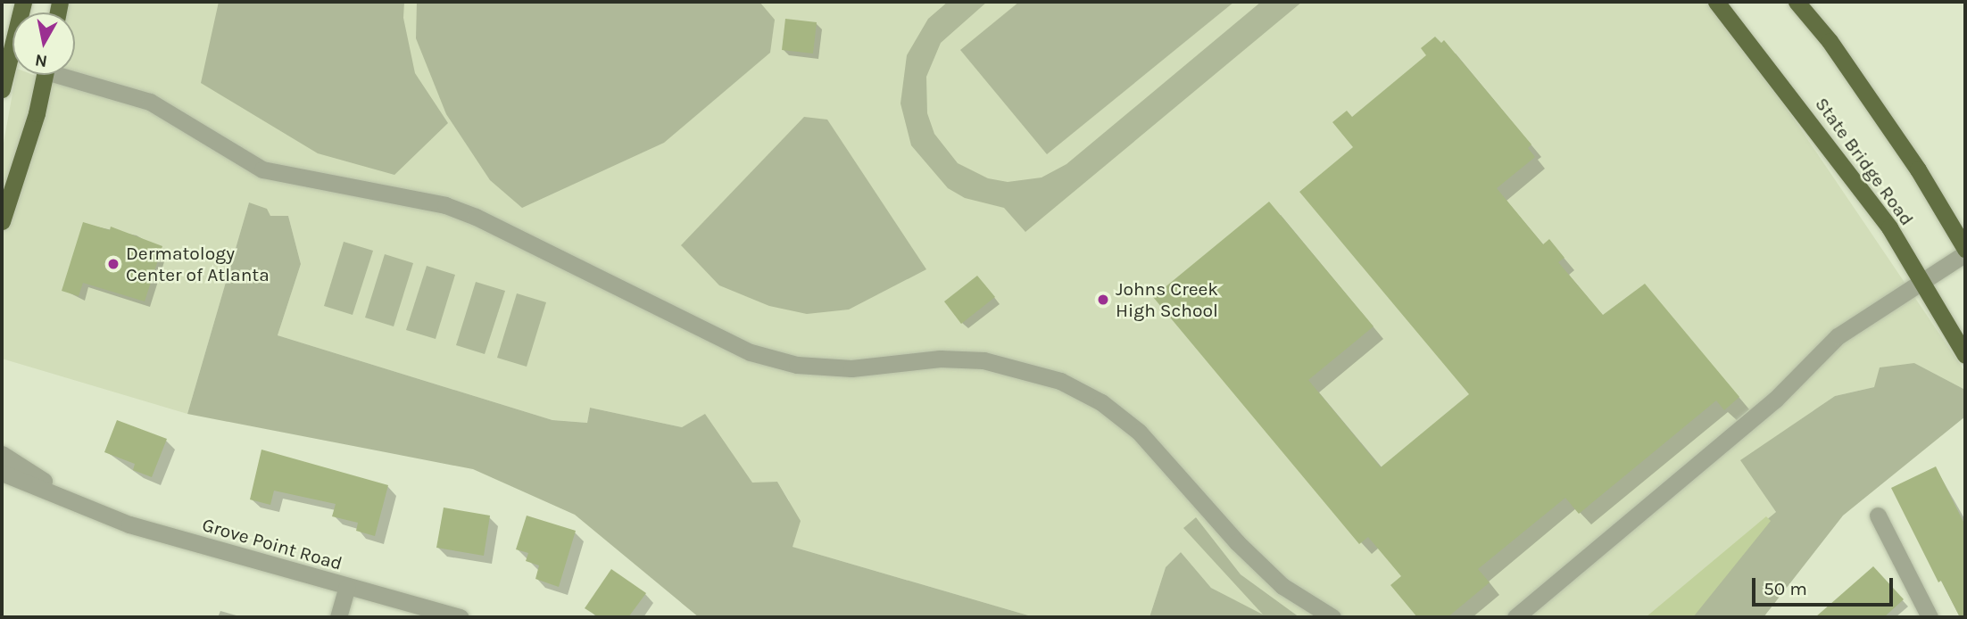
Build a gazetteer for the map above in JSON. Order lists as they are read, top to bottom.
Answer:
{
  "streets": {
    "highway": ["State Bridge Road"],
    "street": ["Grove Point Road"]
  },
  "places": ["Dermatology Center of Atlanta", "Johns Creek High School"],
  "scale_bar": "50 m",
  "north": "bottom"
}
